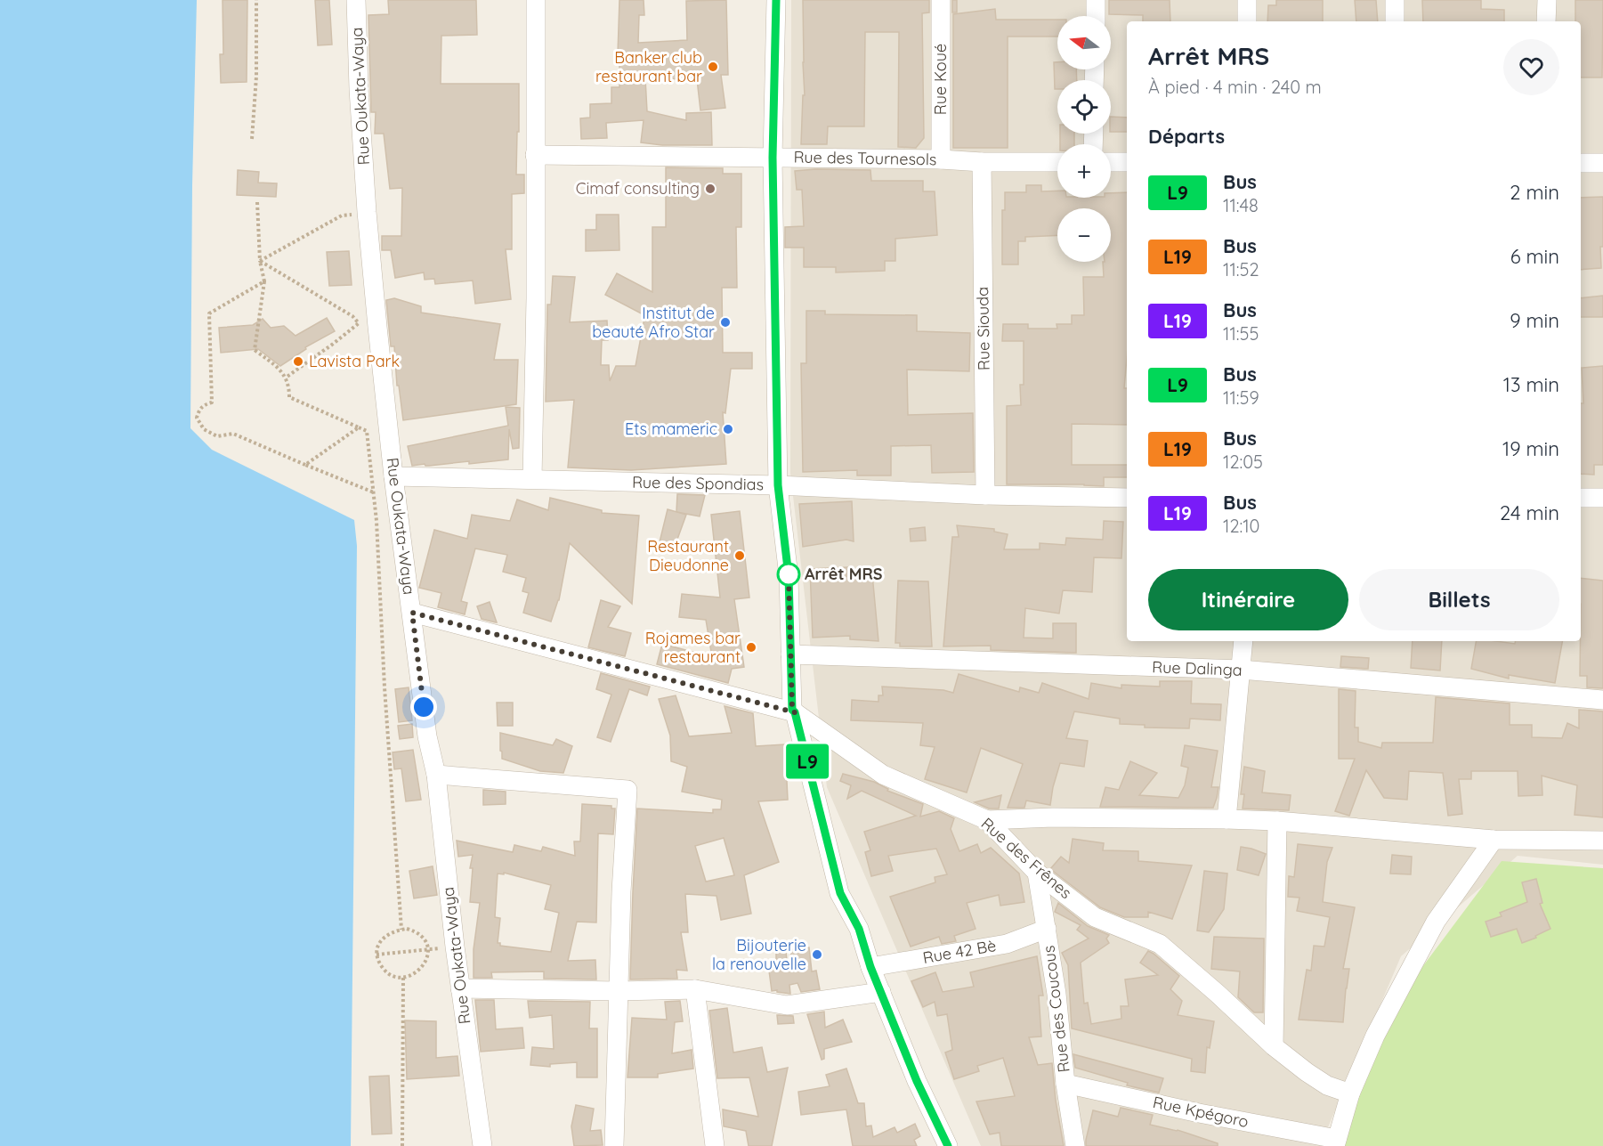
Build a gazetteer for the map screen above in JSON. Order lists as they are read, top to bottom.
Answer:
{
  "streets": {
    "street": [
      "Rue Koué",
      "Rue Oukata-Waya",
      "Rue des Tournesols",
      "Rue Siouda",
      "Rue des Spondias",
      "Rue Dalinga",
      "Rue des Frênes",
      "Rue 42 Bè",
      "Rue des Coucous",
      "Rue Kpégoro"
    ]
  },
  "crossings": [
    ["Rue Koué", "Rue des Tournesols"],
    ["Rue Oukata-Waya", "Rue des Spondias"],
    ["Rue des Tournesols", "Rue Siouda"],
    ["Rue Siouda", "Rue des Spondias"],
    ["Rue des Frênes", "Rue des Coucous"],
    ["Rue 42 Bè", "Rue des Coucous"],
    ["Rue des Coucous", "Rue Kpégoro"]
  ],
  "places": [
    "Banker club restaurant bar",
    "Cimaf consulting",
    "Institut de beauté Afro Star",
    "Lavista Park",
    "Ets mameric",
    "Restaurant Dieudonne",
    "Arrêt MRS",
    "Rojames bar restaurant",
    "Bijouterie la renouvelle"
  ],
  "lines": ["bus line L9"],
  "north": "left",
  "page": {
    "on_map": "L9",
    "map_buttons": ["+", "−"],
    "heading": [
      ["Arrêt MRS", "À pied · 4 min · 240 m"],
      "Départs"
    ],
    "list": [
      {
        "mark": "L9",
        "name": "Bus",
        "note": "11:48",
        "value": "2 min"
      },
      {
        "mark": "L19",
        "name": "Bus",
        "note": "11:52",
        "value": "6 min"
      },
      {
        "mark": "L19",
        "name": "Bus",
        "note": "11:55",
        "value": "9 min"
      },
      {
        "mark": "L9",
        "name": "Bus",
        "note": "11:59",
        "value": "13 min"
      },
      {
        "mark": "L19",
        "name": "Bus",
        "note": "12:05",
        "value": "19 min"
      },
      {
        "mark": "L19",
        "name": "Bus",
        "note": "12:10",
        "value": "24 min"
      }
    ],
    "buttons": ["Itinéraire", "Billets"]
  }
}
